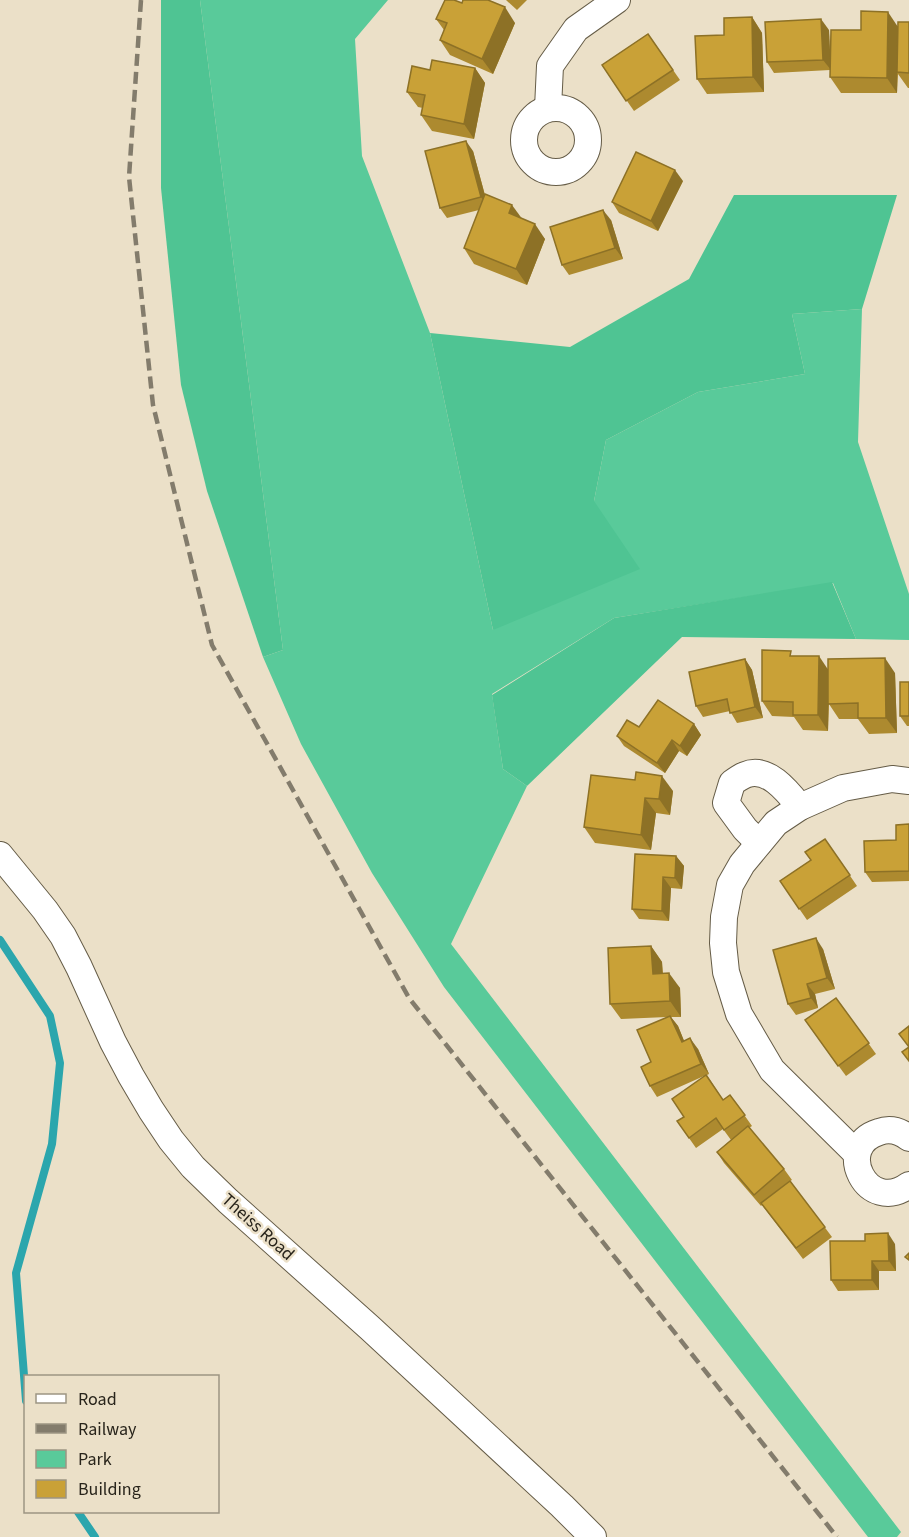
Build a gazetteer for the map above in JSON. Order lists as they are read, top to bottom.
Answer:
{
  "streets": {
    "street": ["Theiss Road"]
  },
  "legend": [
    "Road",
    "Railway",
    "Park",
    "Building"
  ]
}
